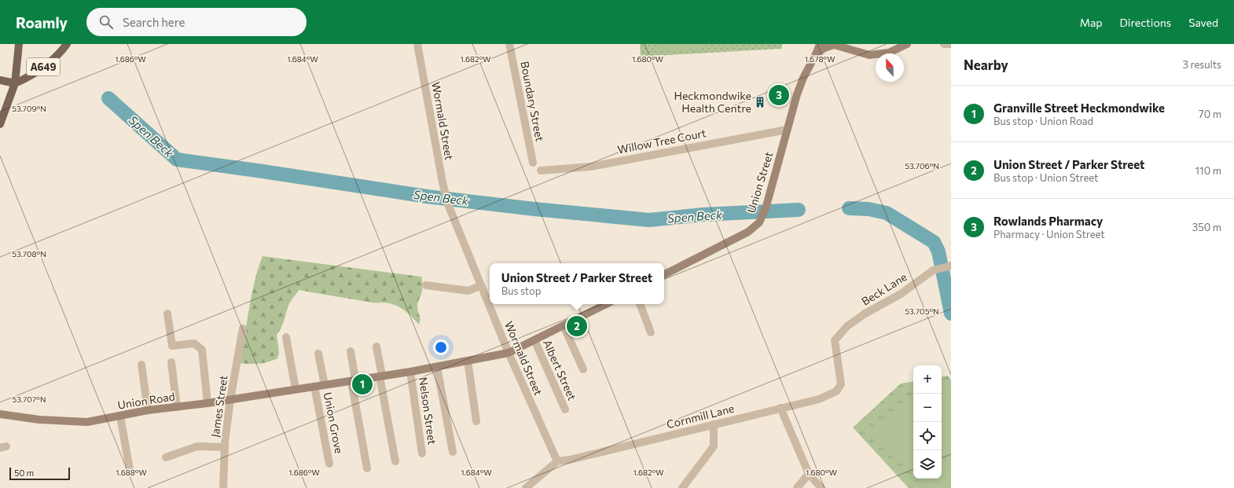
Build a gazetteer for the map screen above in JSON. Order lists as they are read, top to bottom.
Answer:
{
  "streets": {
    "main road": ["A649"],
    "street": [
      "Boundary Street",
      "Wormald Street",
      "Willow Tree Court",
      "Union Street",
      "Beck Lane",
      "Albert Street",
      "Union Road",
      "James Street",
      "Nelson Street",
      "Cornmill Lane",
      "Union Grove"
    ]
  },
  "crossings": [
    ["Wormald Street", "Union Road"],
    ["Wormald Street", "Cornmill Lane"],
    ["Willow Tree Court", "Union Street"],
    ["Beck Lane", "Cornmill Lane"],
    ["Union Road", "James Street"],
    ["Union Road", "Nelson Street"],
    ["Union Road", "Union Grove"]
  ],
  "water": ["Spen Beck"],
  "places": {
    "building": ["Heckmondwike Health Centre"]
  },
  "scale_bar": "50 m",
  "north": "top",
  "page": {
    "header": "Roamly",
    "search": "Search here",
    "nav": ["Map", "Directions", "Saved"],
    "heading": ["Nearby", "3 results"],
    "pins": ["3", "2", "1"],
    "list": [
      {
        "mark": "1",
        "name": "Granville Street Heckmondwike",
        "note": "Bus stop · Union Road",
        "value": "70 m"
      },
      {
        "mark": "2",
        "name": "Union Street / Parker Street",
        "note": "Bus stop · Union Street",
        "value": "110 m"
      },
      {
        "mark": "3",
        "name": "Rowlands Pharmacy",
        "note": "Pharmacy · Union Street",
        "value": "350 m"
      }
    ],
    "popup": ["Union Street / Parker Street", "Bus stop"],
    "map_buttons": ["+", "−"],
    "scale": "50 m"
  },
  "coordinates": [
    "1.686°W",
    "1.684°W",
    "1.682°W",
    "1.680°W",
    "1.678°W",
    "53.709°N",
    "53.706°N",
    "53.708°N",
    "53.705°N",
    "53.707°N",
    "1.688°W"
  ]
}
